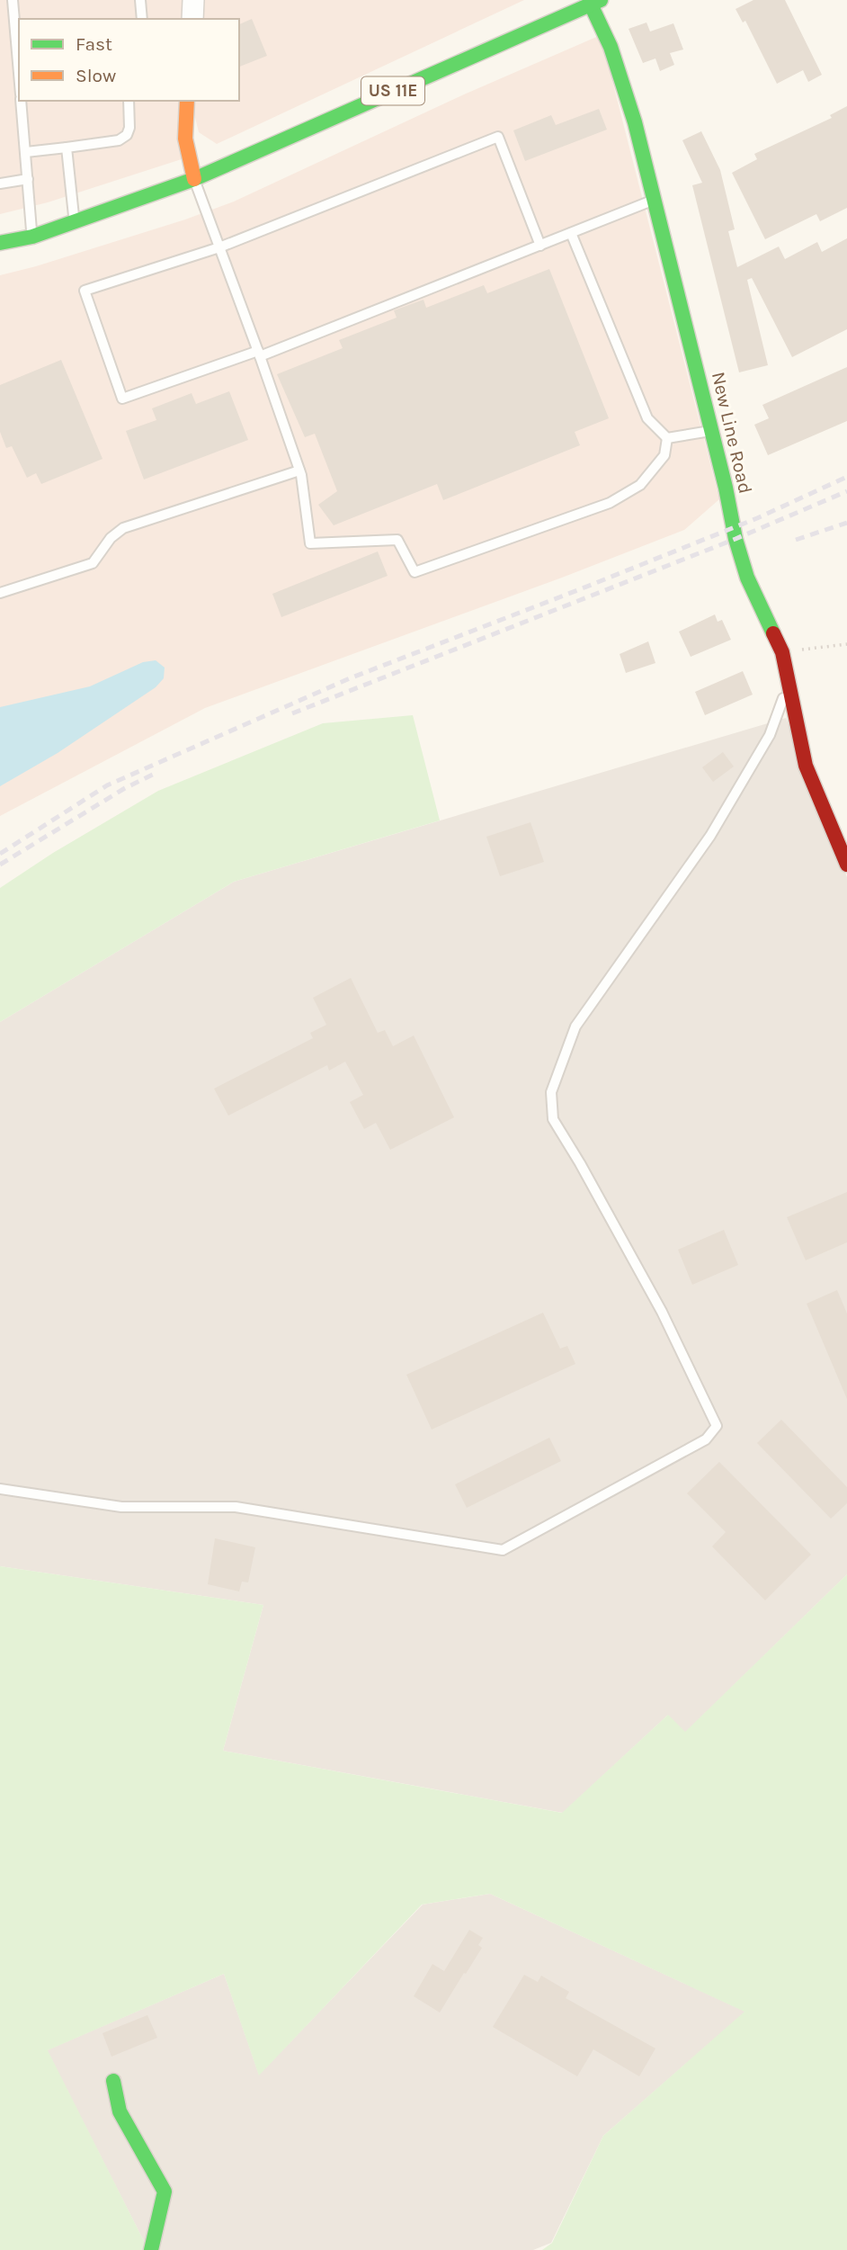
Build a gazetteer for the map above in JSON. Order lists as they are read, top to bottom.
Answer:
{
  "streets": {
    "street": ["US 11E", "New Line Road"]
  },
  "crossings": [
    ["US 11E", "New Line Road"]
  ],
  "legend": ["Fast", "Slow"]
}
